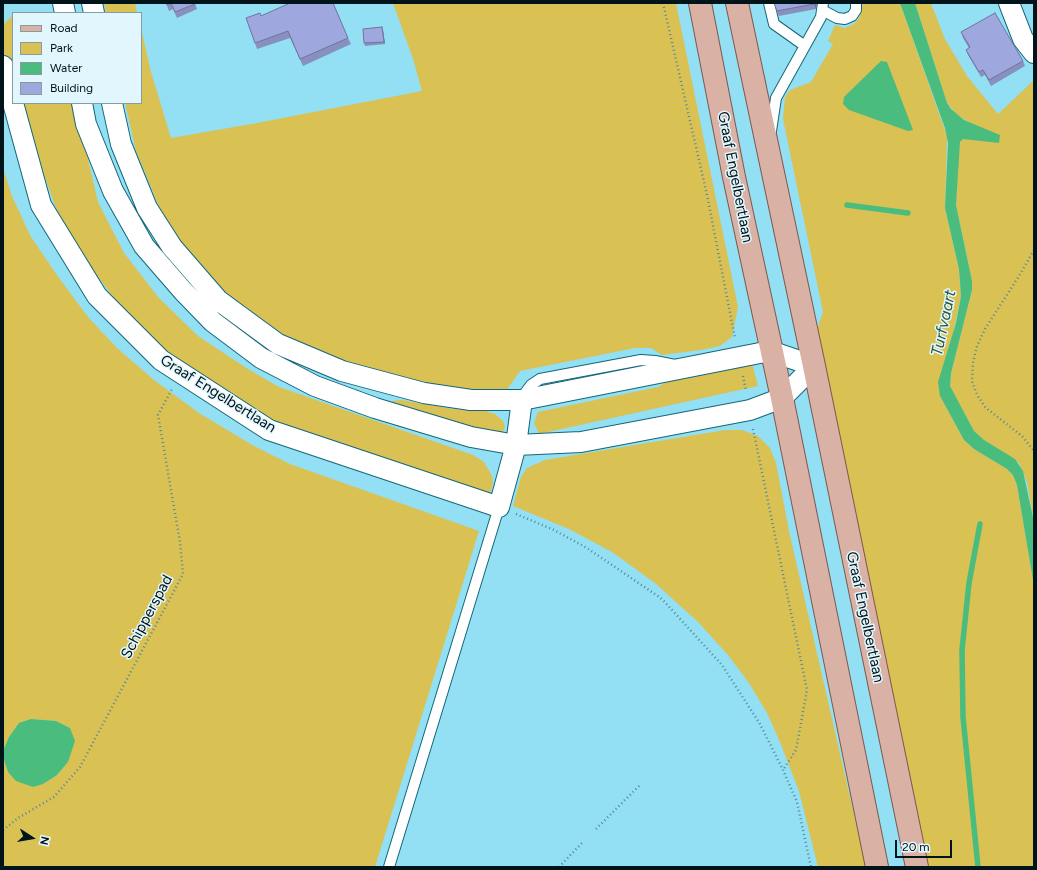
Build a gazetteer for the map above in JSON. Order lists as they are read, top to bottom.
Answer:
{
  "streets": {
    "main road": ["Graaf Engelbertlaan"],
    "path": ["Schipperspad"]
  },
  "crossings": [
    ["Graaf Engelbertlaan", "Schipperspad"]
  ],
  "water": ["Turfvaart"],
  "legend": [
    "Road",
    "Park",
    "Water",
    "Building"
  ],
  "scale_bar": "20 m",
  "north": "right"
}
